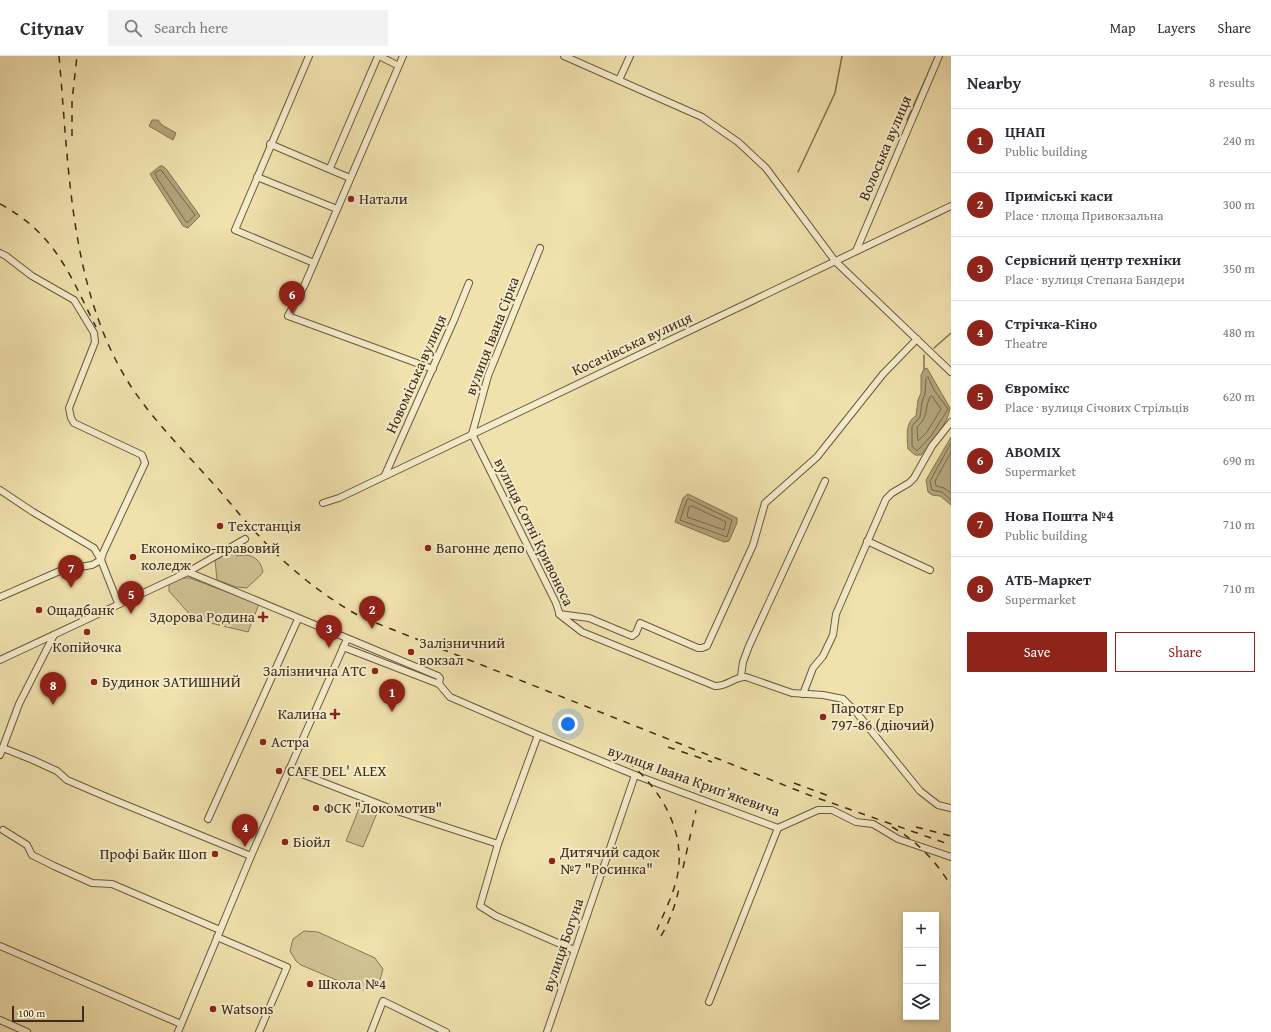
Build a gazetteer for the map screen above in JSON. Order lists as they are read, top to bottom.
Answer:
{
  "streets": {
    "street": [
      "Волоська вулиця",
      "вулиця Івана Сірка",
      "Косачівська вулиця",
      "Новоміська вулиця",
      "вулиця Сотні Кривоноса",
      "вулиця Івана Крипʼякевича",
      "вулиця Богуна"
    ]
  },
  "crossings": [
    ["Волоська вулиця", "Косачівська вулиця"],
    ["вулиця Івана Сірка", "Косачівська вулиця"],
    ["вулиця Івана Сірка", "вулиця Сотні Кривоноса"],
    ["Косачівська вулиця", "Новоміська вулиця"],
    ["Косачівська вулиця", "вулиця Сотні Кривоноса"],
    ["вулиця Івана Крипʼякевича", "вулиця Богуна"]
  ],
  "places": {
    "other": [
      "Натали",
      "Техстанція",
      "Вагонне депо",
      "Економіко-правовий коледж",
      "Ощадбанк",
      "Копійочка",
      "Залізничний вокзал",
      "Залізнична АТС",
      "Будинок ЗАТИШНИЙ",
      "Паротяг Ер 797-86 (діючий)",
      "Астра",
      "CAFE DEL' ALEX",
      "ФСК \"Локомотив\"",
      "Біойл",
      "Профі Байк Шоп",
      "Дитячий садок №7 \"Росинка\"",
      "Школа №4",
      "Watsons"
    ],
    "health": ["Здорова Родина", "Калина"]
  },
  "scale_bar": "100 m",
  "page": {
    "header": "Citynav",
    "search": "Search here",
    "nav": ["Map", "Layers", "Share"],
    "heading": ["Nearby", "8 results"],
    "list": [
      {
        "mark": "1",
        "name": "ЦНАП",
        "note": "Public building",
        "value": "240 m"
      },
      {
        "mark": "2",
        "name": "Приміські каси",
        "note": "Place · площа Привокзальна",
        "value": "300 m"
      },
      {
        "mark": "3",
        "name": "Сервісний центр техніки",
        "note": "Place · вулиця Степана Бандери",
        "value": "350 m"
      },
      {
        "mark": "4",
        "name": "Стрічка-Кіно",
        "note": "Theatre",
        "value": "480 m"
      },
      {
        "mark": "5",
        "name": "Євромікс",
        "note": "Place · вулиця Січових Стрільців",
        "value": "620 m"
      },
      {
        "mark": "6",
        "name": "ABOMIX",
        "note": "Supermarket",
        "value": "690 m"
      },
      {
        "mark": "7",
        "name": "Нова Пошта №4",
        "note": "Public building",
        "value": "710 m"
      },
      {
        "mark": "8",
        "name": "АТБ-Маркет",
        "note": "Supermarket",
        "value": "710 m"
      }
    ],
    "pins": [
      "6",
      "7",
      "5",
      "2",
      "3",
      "8",
      "1",
      "4"
    ],
    "buttons": ["Save", "Share"],
    "map_buttons": ["+", "−"],
    "scale": "100 m"
  }
}
